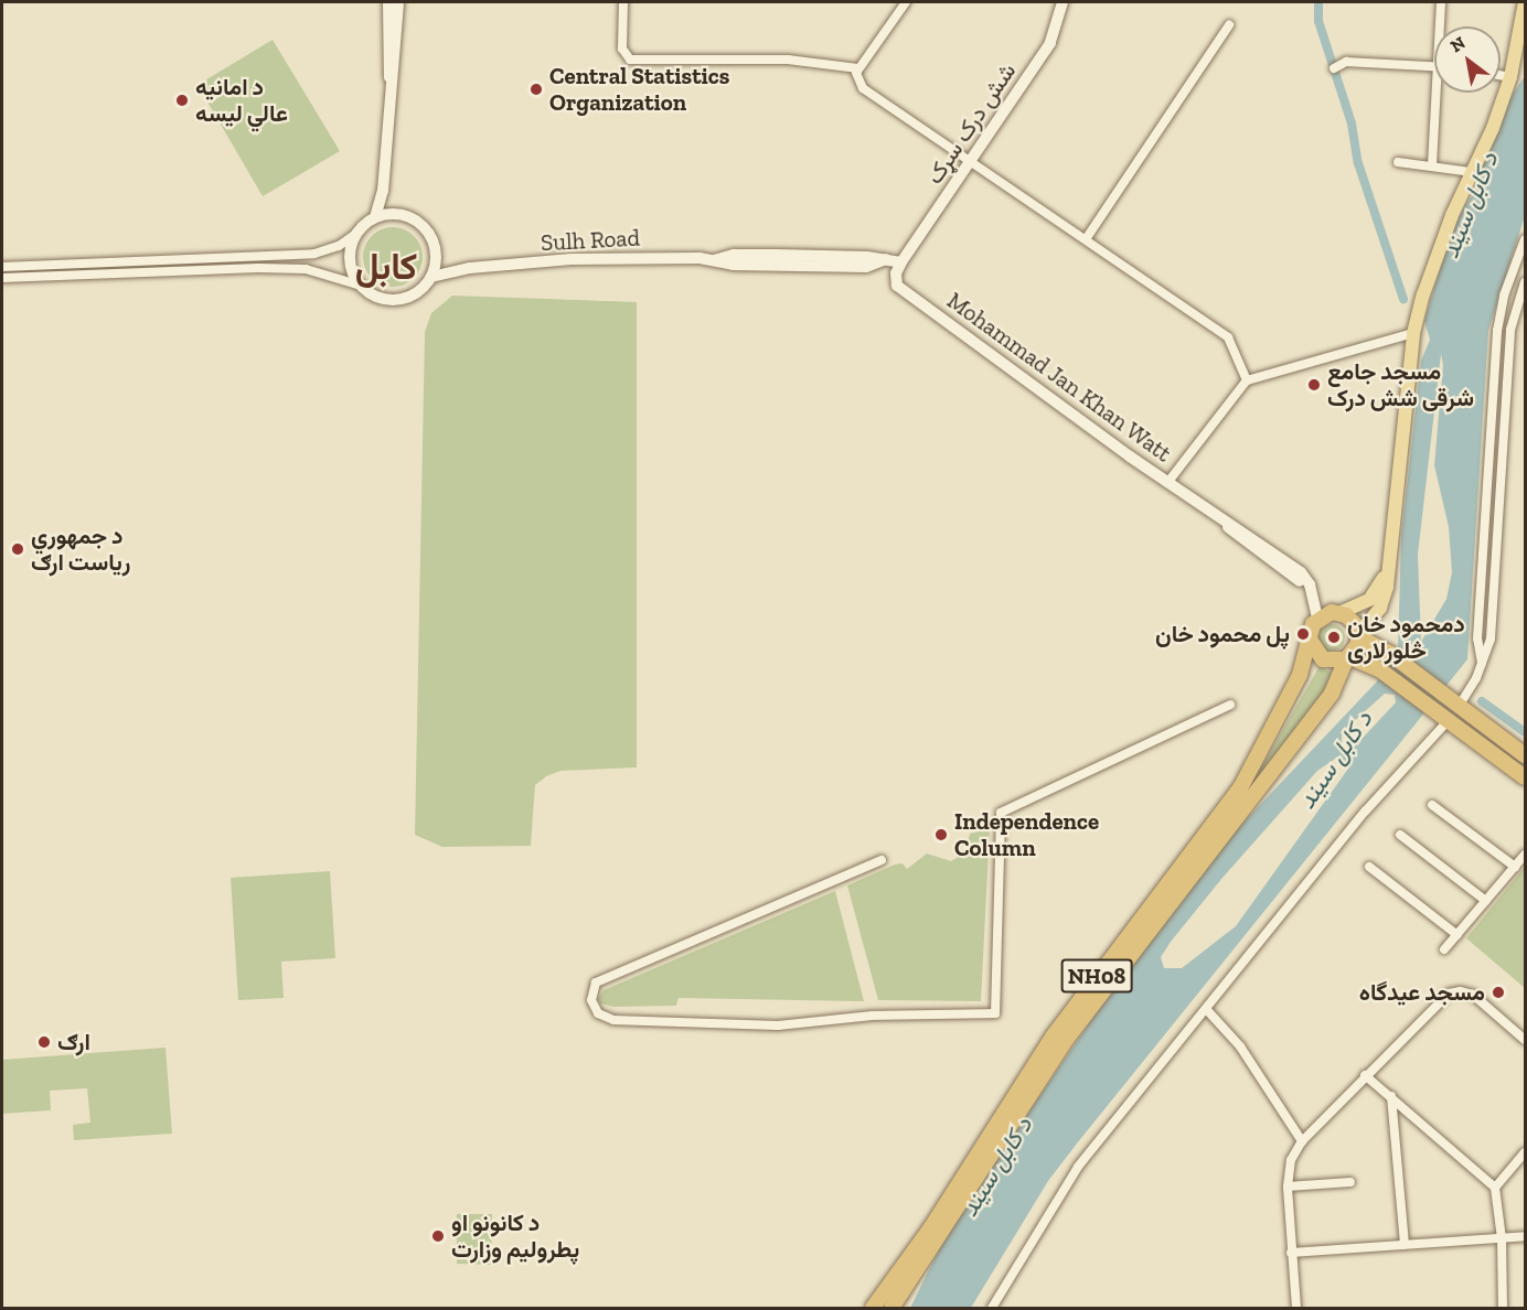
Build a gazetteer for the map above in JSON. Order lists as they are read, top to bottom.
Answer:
{
  "streets": {
    "highway": ["NH08"],
    "street": ["شش درک سړک", "Sulh Road", "Mohammad Jan Khan Watt"]
  },
  "crossings": [
    ["شش درک سړک", "Sulh Road"],
    ["شش درک سړک", "Mohammad Jan Khan Watt"],
    ["Sulh Road", "Mohammad Jan Khan Watt"],
    ["Mohammad Jan Khan Watt", "NH08"]
  ],
  "districts": ["کابل"],
  "water": ["د کابل سيند"],
  "places": [
    "Central Statistics Organization",
    "د امانیه عالي لیسه",
    "مسجد جامع شرقی شش درک",
    "د جمهوري ریاست ارګ",
    "پل محمود خان",
    "دمحمود خان څلورلاری",
    "Independence Column",
    "مسجد عیدگاه",
    "ارګ",
    "د کانونو او پطرولیم وزارت"
  ],
  "north": "top left"
}
